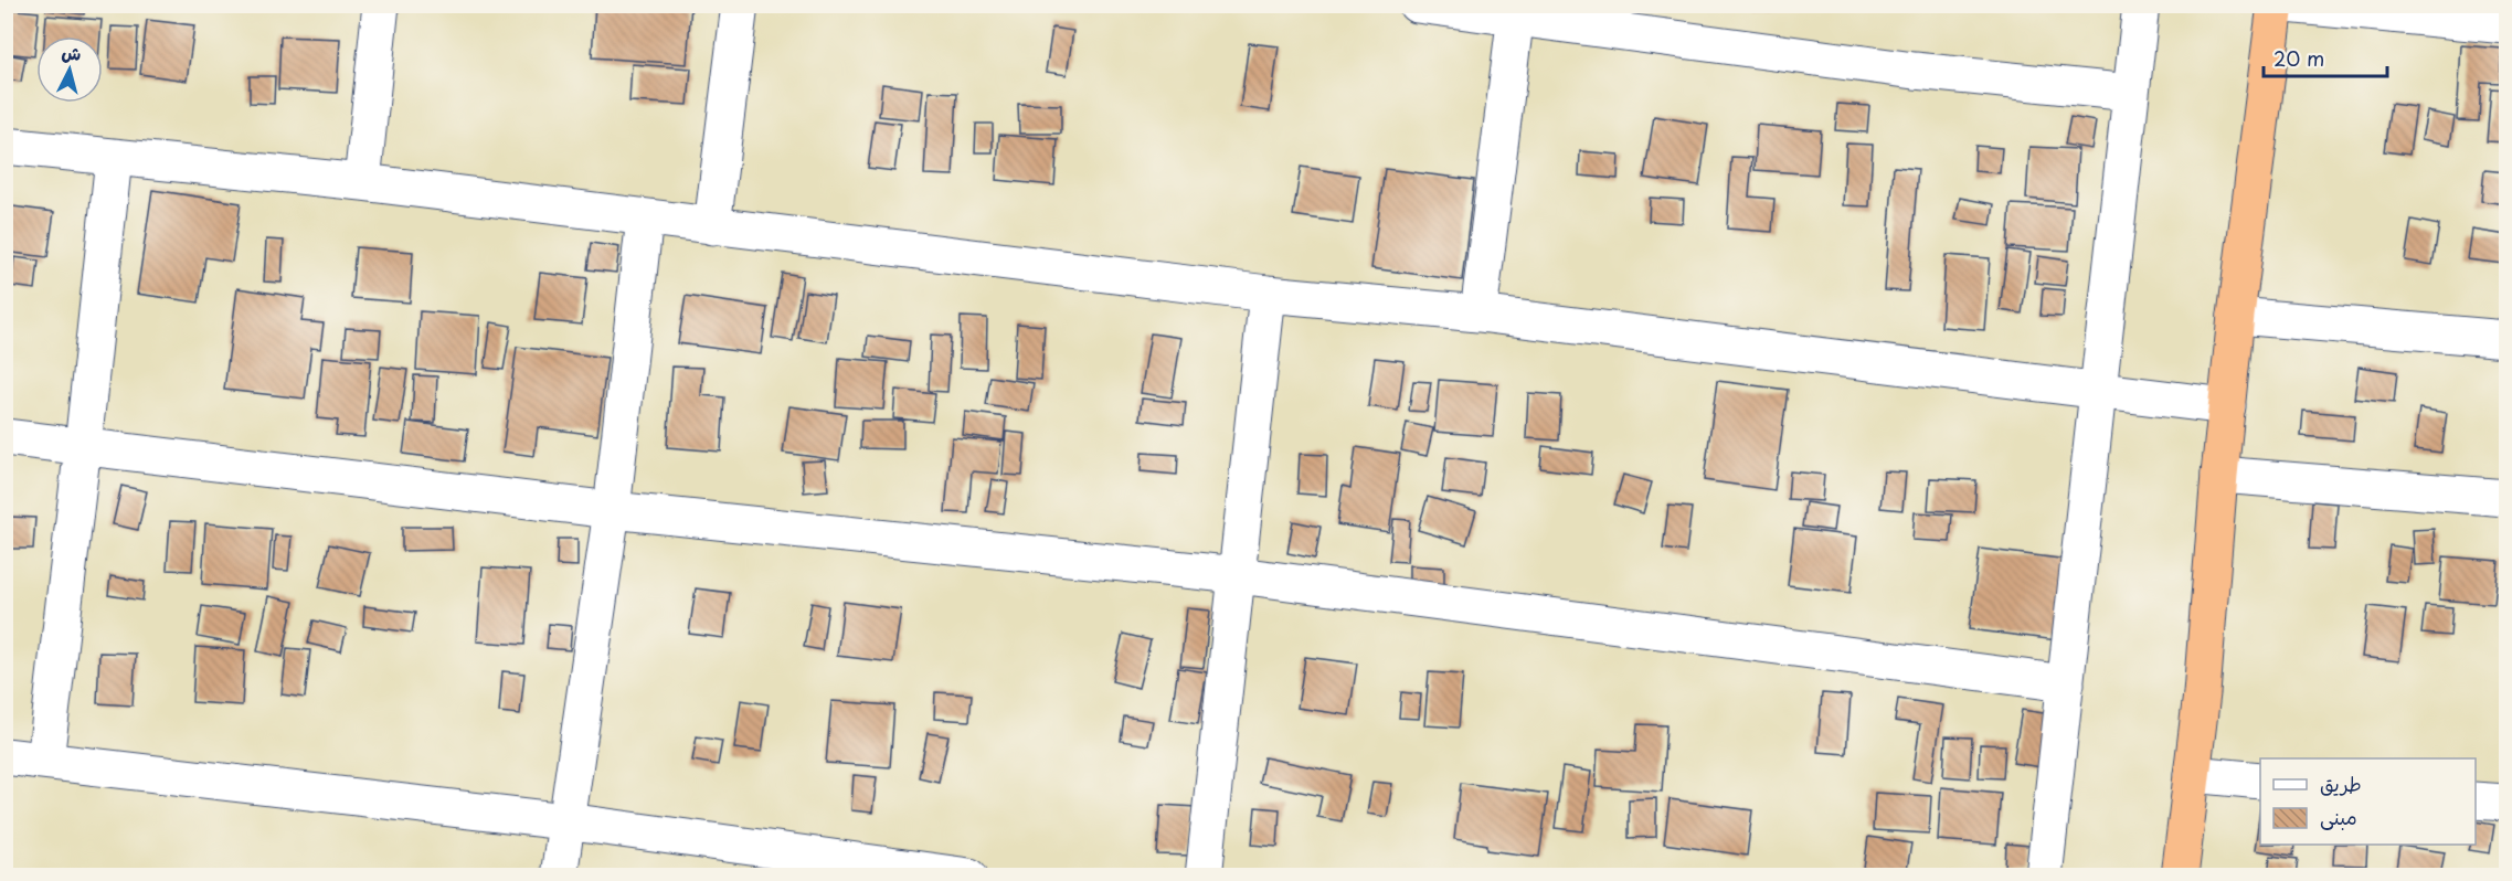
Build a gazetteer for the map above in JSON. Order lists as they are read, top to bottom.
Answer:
{
  "legend": ["طريق", "مبنى"],
  "scale_bar": "20 m",
  "north": "top"
}
